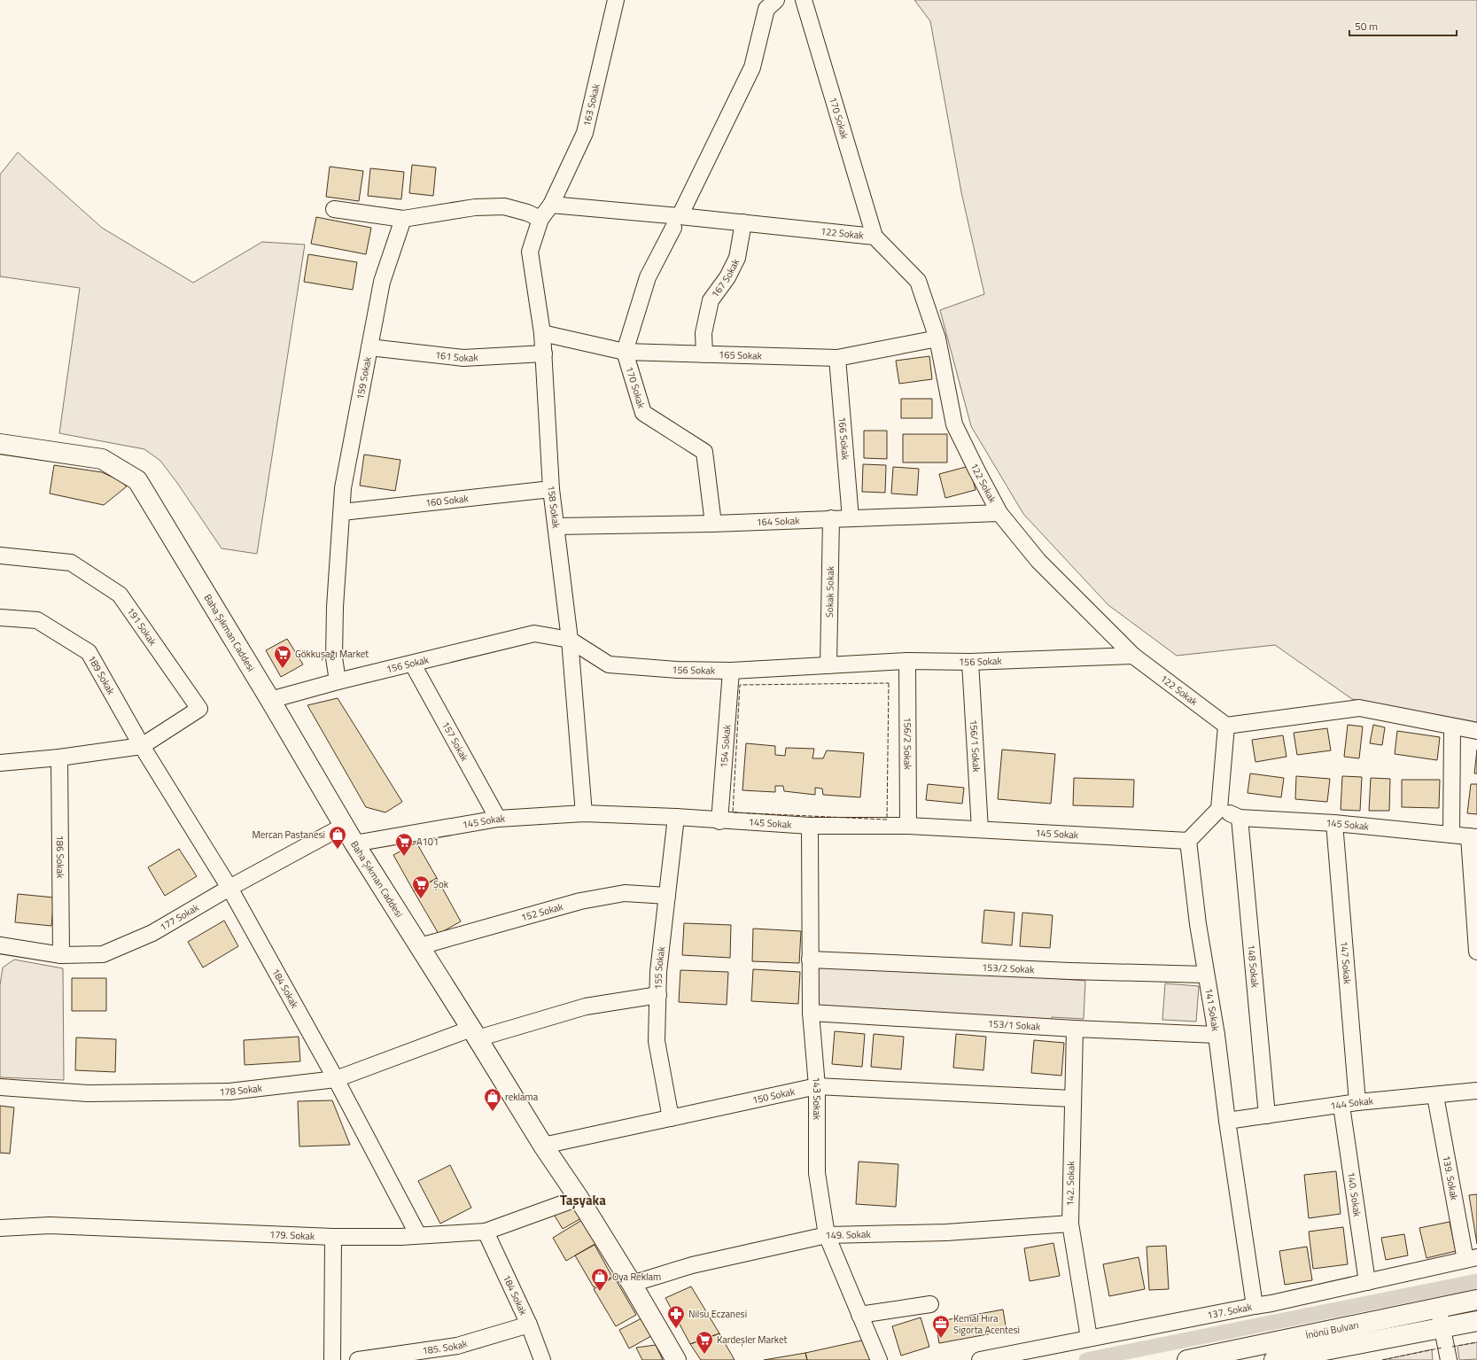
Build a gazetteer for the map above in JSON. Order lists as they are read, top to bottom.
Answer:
{
  "streets": {
    "main road": ["Baha Şıkman Caddesi", "İnönü Bulvarı"],
    "street": [
      "163 Sokak",
      "170 Sokak",
      "122 Sokak",
      "167 Sokak",
      "165 Sokak",
      "161 Sokak",
      "159 Sokak",
      "166 Sokak",
      "160 Sokak",
      "158 Sokak",
      "164 Sokak",
      "Sokak Sokak",
      "191 Sokak",
      "156 Sokak",
      "189 Sokak",
      "157 Sokak",
      "156/2 Sokak",
      "154 Sokak",
      "156/1 Sokak",
      "145 Sokak",
      "186 Sokak",
      "152 Sokak",
      "177 Sokak",
      "147 Sokak",
      "148 Sokak",
      "155 Sokak",
      "153/2 Sokak",
      "184 Sokak",
      "141 Sokak",
      "153/1 Sokak",
      "178 Sokak",
      "150 Sokak",
      "143 Sokak",
      "144 Sokak",
      "139. Sokak",
      "142. Sokak",
      "140. Sokak",
      "179. Sokak",
      "149. Sokak",
      "137. Sokak",
      "185. Sokak"
    ]
  },
  "crossings": [
    ["163 Sokak", "122 Sokak"],
    ["163 Sokak", "158 Sokak"],
    ["170 Sokak", "122 Sokak"],
    ["170 Sokak", "165 Sokak"],
    ["170 Sokak", "164 Sokak"],
    ["122 Sokak", "167 Sokak"],
    ["122 Sokak", "165 Sokak"],
    ["122 Sokak", "158 Sokak"],
    ["122 Sokak", "164 Sokak"],
    ["122 Sokak", "156 Sokak"],
    ["167 Sokak", "165 Sokak"],
    ["165 Sokak", "166 Sokak"],
    ["165 Sokak", "158 Sokak"],
    ["161 Sokak", "159 Sokak"],
    ["161 Sokak", "158 Sokak"],
    ["159 Sokak", "160 Sokak"],
    ["159 Sokak", "156 Sokak"],
    ["166 Sokak", "164 Sokak"],
    ["160 Sokak", "158 Sokak"],
    ["158 Sokak", "164 Sokak"],
    ["158 Sokak", "156 Sokak"],
    ["158 Sokak", "145 Sokak"],
    ["164 Sokak", "Sokak Sokak"],
    ["Sokak Sokak", "156 Sokak"],
    ["191 Sokak", "189 Sokak"],
    ["191 Sokak", "184 Sokak"],
    ["Baha Şıkman Caddesi", "156 Sokak"],
    ["Baha Şıkman Caddesi", "145 Sokak"],
    ["Baha Şıkman Caddesi", "152 Sokak"],
    ["Baha Şıkman Caddesi", "177 Sokak"],
    ["Baha Şıkman Caddesi", "178 Sokak"],
    ["Baha Şıkman Caddesi", "150 Sokak"],
    ["Baha Şıkman Caddesi", "179. Sokak"],
    ["Baha Şıkman Caddesi", "149. Sokak"],
    ["156 Sokak", "157 Sokak"],
    ["156 Sokak", "156/2 Sokak"],
    ["156 Sokak", "154 Sokak"],
    ["156 Sokak", "156/1 Sokak"],
    ["189 Sokak", "184 Sokak"],
    ["157 Sokak", "145 Sokak"],
    ["156/2 Sokak", "145 Sokak"],
    ["154 Sokak", "145 Sokak"],
    ["156/1 Sokak", "145 Sokak"],
    ["145 Sokak", "147 Sokak"],
    ["145 Sokak", "148 Sokak"],
    ["145 Sokak", "155 Sokak"],
    ["145 Sokak", "141 Sokak"],
    ["145 Sokak", "143 Sokak"],
    ["186 Sokak", "177 Sokak"],
    ["152 Sokak", "155 Sokak"],
    ["177 Sokak", "184 Sokak"],
    ["147 Sokak", "144 Sokak"],
    ["148 Sokak", "144 Sokak"],
    ["155 Sokak", "178 Sokak"],
    ["155 Sokak", "150 Sokak"],
    ["153/2 Sokak", "141 Sokak"],
    ["153/2 Sokak", "143 Sokak"],
    ["184 Sokak", "178 Sokak"],
    ["184 Sokak", "179. Sokak"],
    ["184 Sokak", "185. Sokak"],
    ["141 Sokak", "153/1 Sokak"],
    ["141 Sokak", "144 Sokak"],
    ["141 Sokak", "137. Sokak"],
    ["153/1 Sokak", "143 Sokak"],
    ["153/1 Sokak", "142. Sokak"],
    ["150 Sokak", "143 Sokak"],
    ["150 Sokak", "142. Sokak"],
    ["143 Sokak", "149. Sokak"],
    ["144 Sokak", "139. Sokak"],
    ["144 Sokak", "140. Sokak"],
    ["139. Sokak", "137. Sokak"],
    ["142. Sokak", "149. Sokak"],
    ["142. Sokak", "137. Sokak"],
    ["140. Sokak", "137. Sokak"]
  ],
  "districts": ["Taşyaka"],
  "places": {
    "supermarket": [
      "Gökkuşağı Market",
      "A101",
      "Şok",
      "Kardeşler Market"
    ],
    "shop": ["Mercan Pastanesi", "reklama", "Oya Reklam"],
    "pharmacy": ["Nilsu Eczanesi"],
    "office": ["Kemal Hıra Sigorta Acentesi"]
  },
  "scale_bar": "50 m"
}
